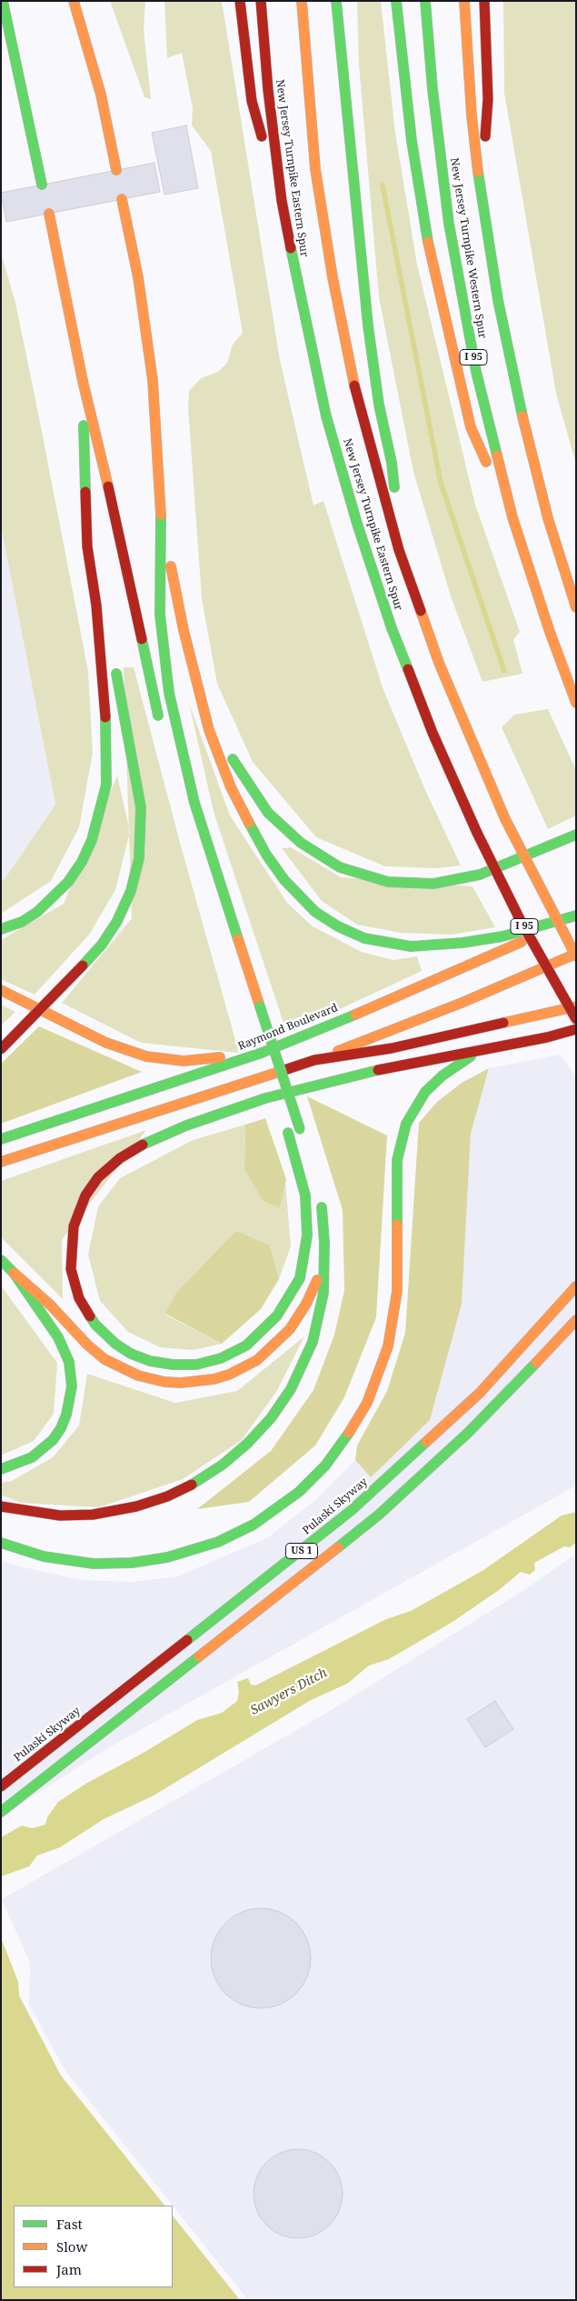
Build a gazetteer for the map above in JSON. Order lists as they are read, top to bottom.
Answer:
{
  "streets": {
    "main road": [
      "New Jersey Turnpike Eastern Spur",
      "New Jersey Turnpike Western Spur",
      "I 95",
      "Raymond Boulevard",
      "Pulaski Skyway",
      "US 1"
    ]
  },
  "water": ["Sawyers Ditch"],
  "legend": ["Fast", "Slow", "Jam"]
}
